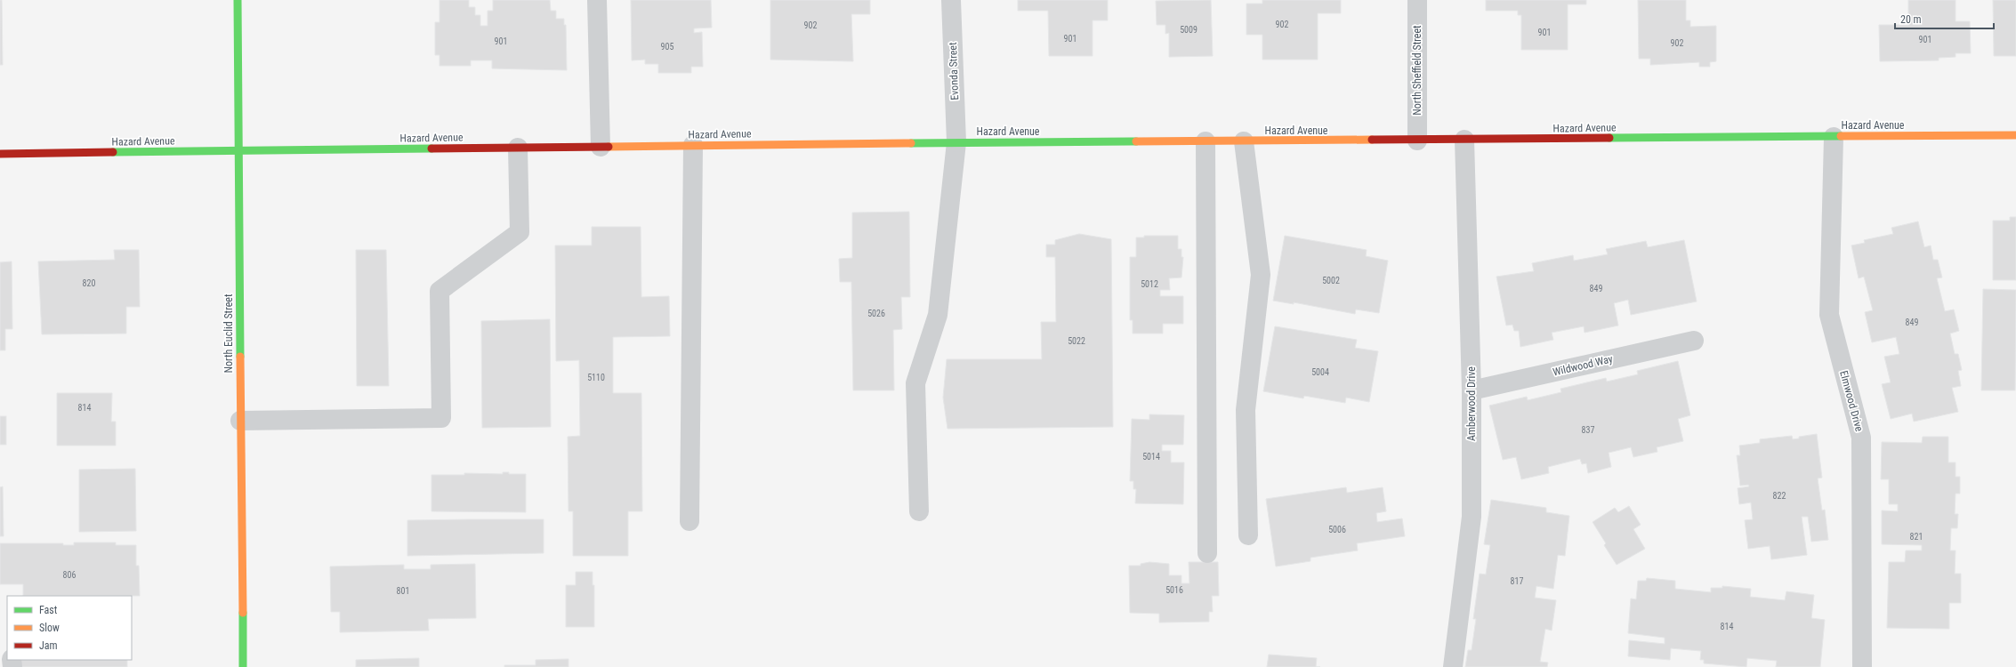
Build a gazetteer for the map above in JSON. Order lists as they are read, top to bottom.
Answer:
{
  "streets": {
    "street": [
      "North Sheffield Street",
      "Evonda Street",
      "Hazard Avenue",
      "North Euclid Street",
      "Wildwood Way",
      "Elmwood Drive",
      "Amberwood Drive"
    ]
  },
  "crossings": [
    ["North Sheffield Street", "Hazard Avenue"],
    ["Evonda Street", "Hazard Avenue"],
    ["Hazard Avenue", "North Euclid Street"],
    ["Hazard Avenue", "Elmwood Drive"],
    ["Hazard Avenue", "Amberwood Drive"],
    ["Wildwood Way", "Amberwood Drive"]
  ],
  "house_numbers": [
    "902",
    "902",
    "5009",
    "901",
    "901",
    "901",
    "901",
    "902",
    "905",
    "5002",
    "820",
    "5012",
    "849",
    "5026",
    "849",
    "5022",
    "5004",
    "5110",
    "814",
    "837",
    "5014",
    "822",
    "5006",
    "821",
    "806",
    "817",
    "5016",
    "801",
    "814"
  ],
  "legend": ["Fast", "Slow", "Jam"],
  "scale_bar": "20 m"
}
